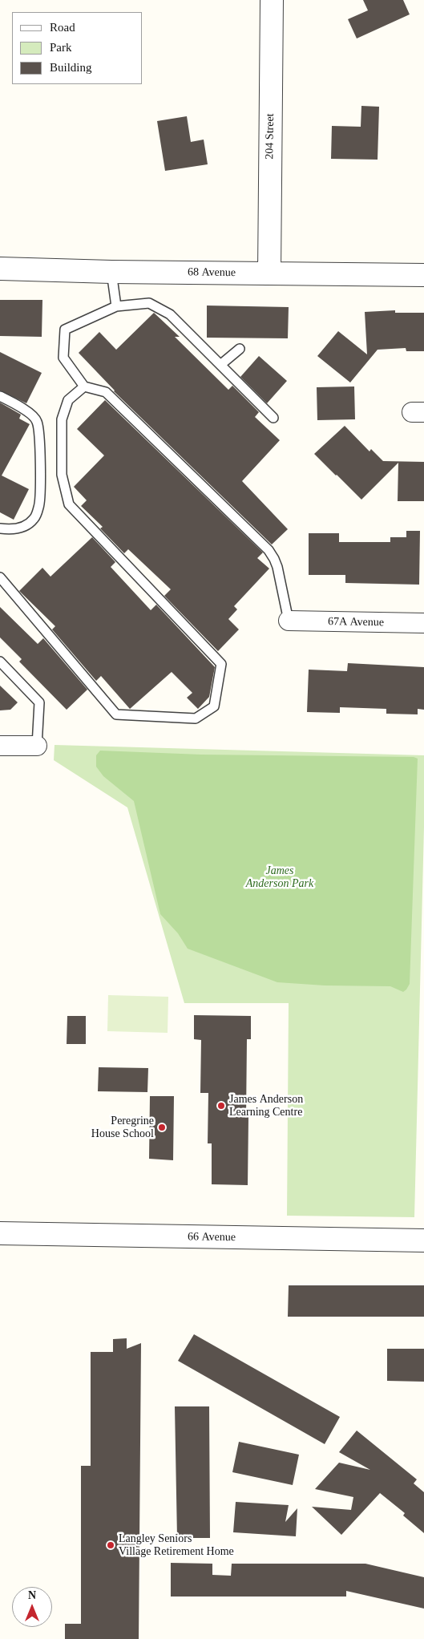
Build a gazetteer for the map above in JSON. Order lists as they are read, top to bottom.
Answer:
{
  "streets": {
    "street": [
      "204 Street",
      "68 Avenue",
      "67A Avenue",
      "66 Avenue"
    ]
  },
  "crossings": [
    ["204 Street", "68 Avenue"]
  ],
  "parks": ["James Anderson Park"],
  "places": ["James Anderson Learning Centre", "Peregrine House School", "Langley Seniors Village Retirement Home"],
  "legend": ["Road", "Park", "Building"],
  "north": "top"
}
